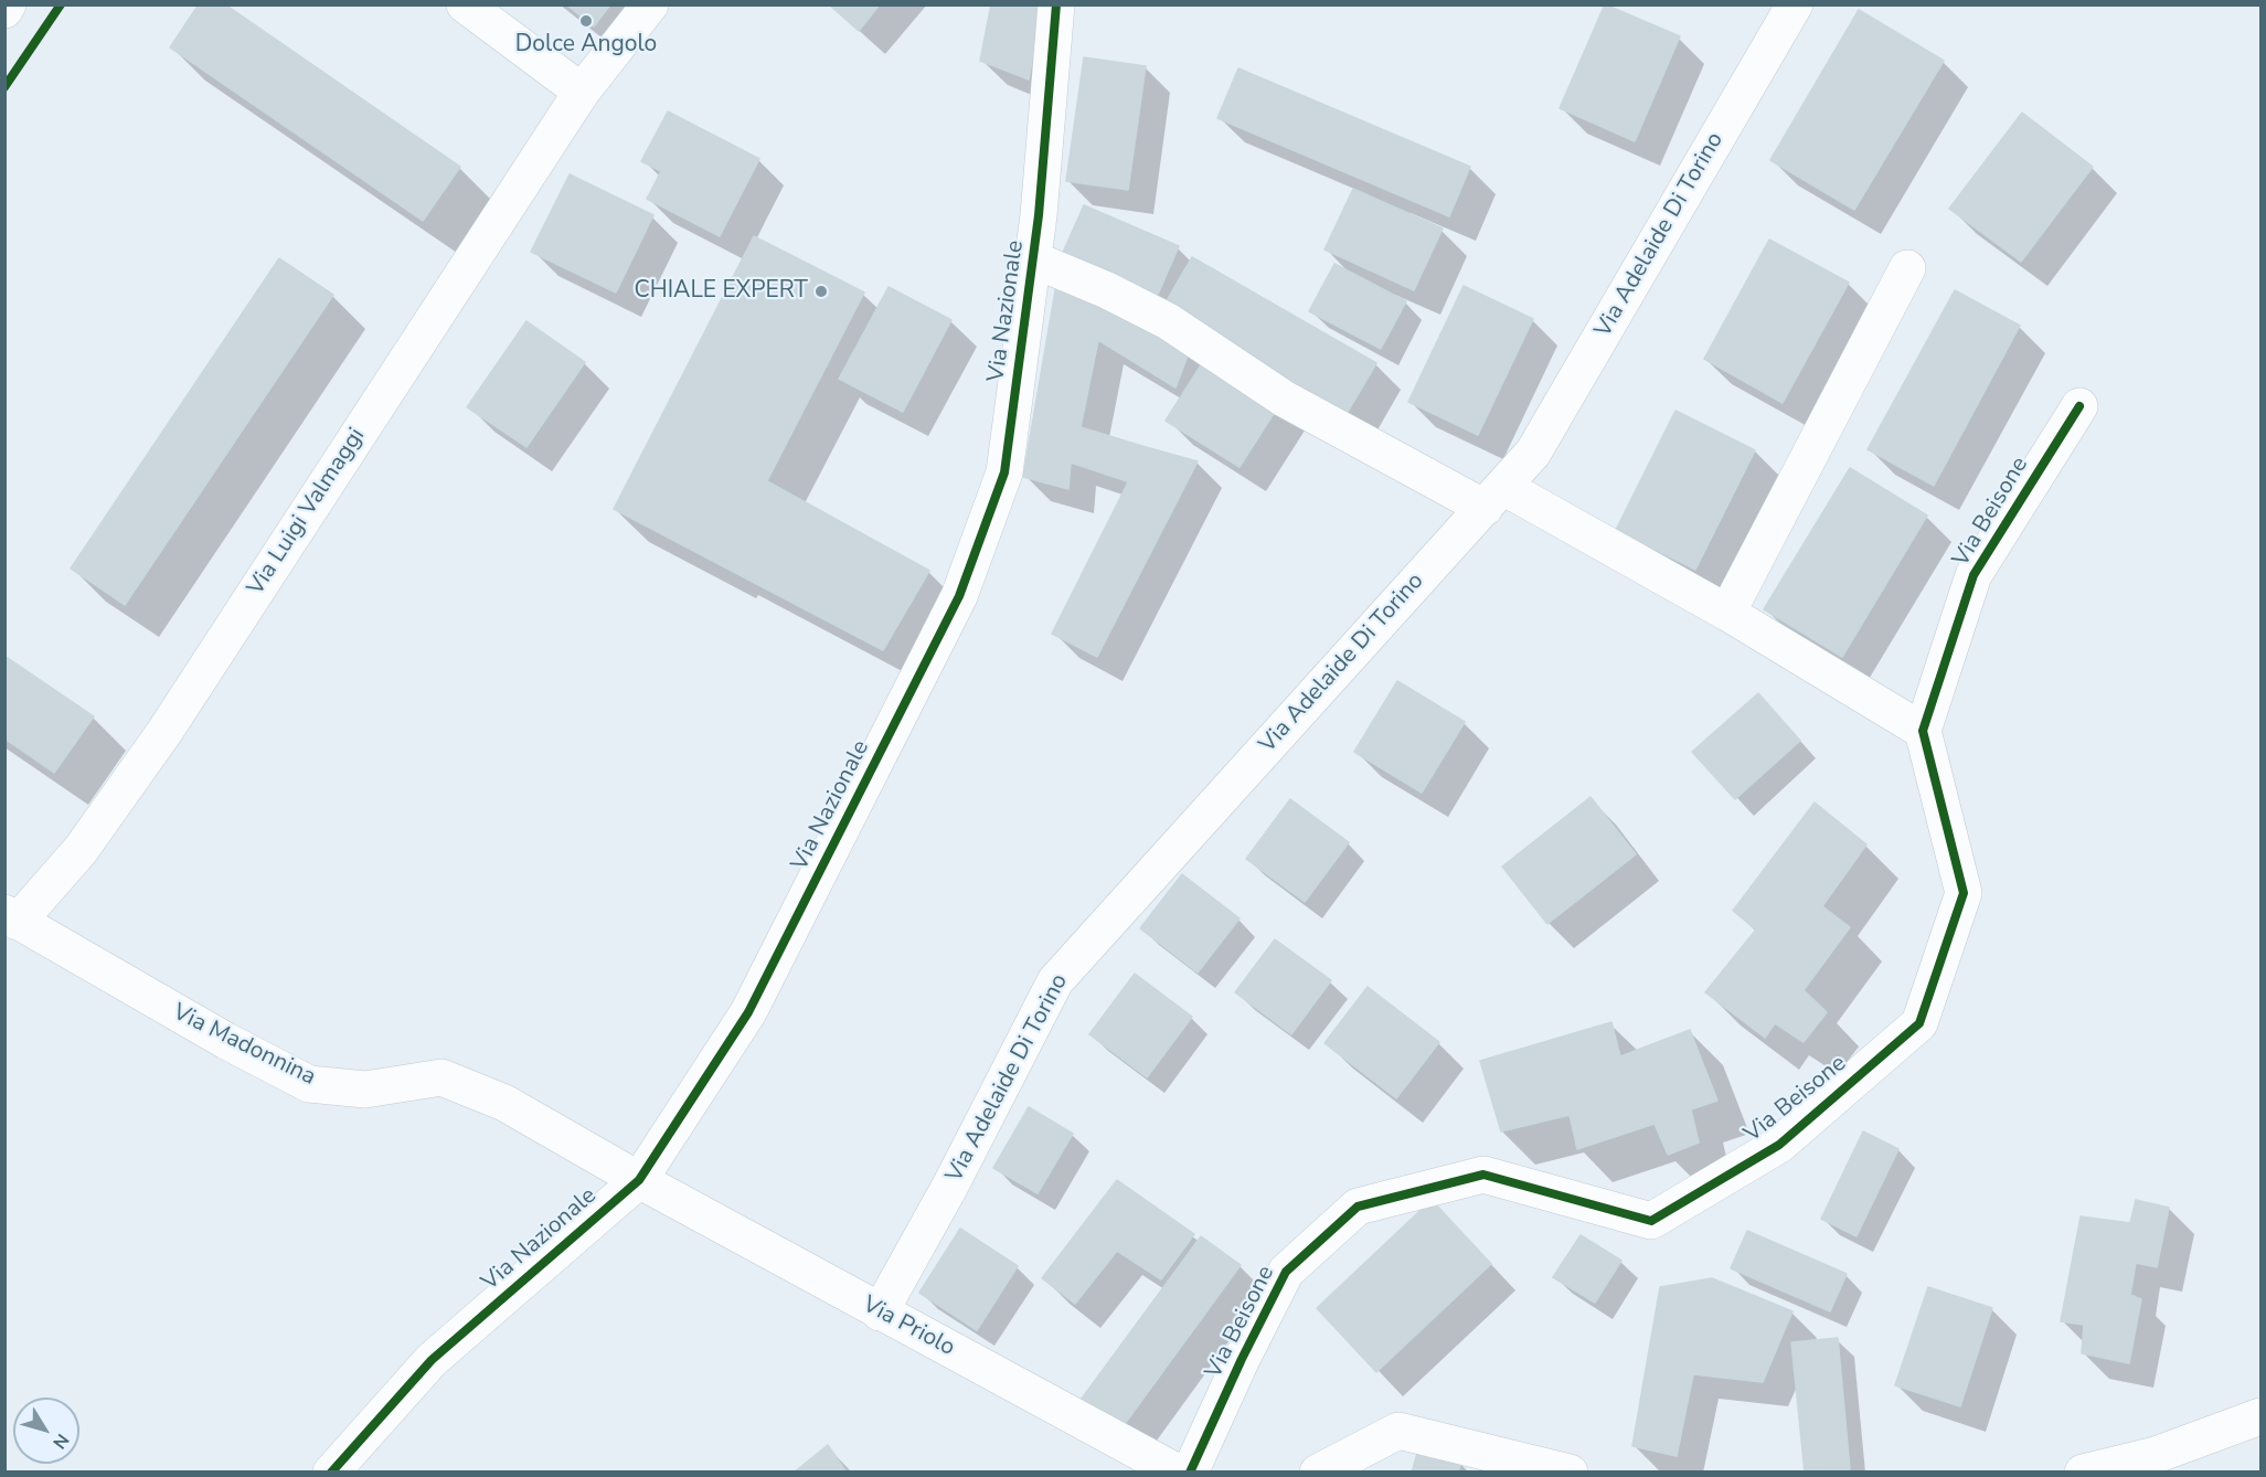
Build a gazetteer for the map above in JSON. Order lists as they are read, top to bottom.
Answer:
{
  "streets": {
    "street": [
      "Via Adelaide Di Torino",
      "Via Nazionale",
      "Via Luigi Valmaggi",
      "Via Beisone",
      "Via Madonnina",
      "Via Priolo"
    ]
  },
  "crossings": [
    ["Via Adelaide Di Torino", "Via Priolo"],
    ["Via Nazionale", "Via Madonnina"],
    ["Via Nazionale", "Via Priolo"],
    ["Via Luigi Valmaggi", "Via Madonnina"],
    ["Via Madonnina", "Via Priolo"]
  ],
  "places": ["Dolce Angolo", "CHIALE EXPERT"],
  "north": "bottom right"
}
